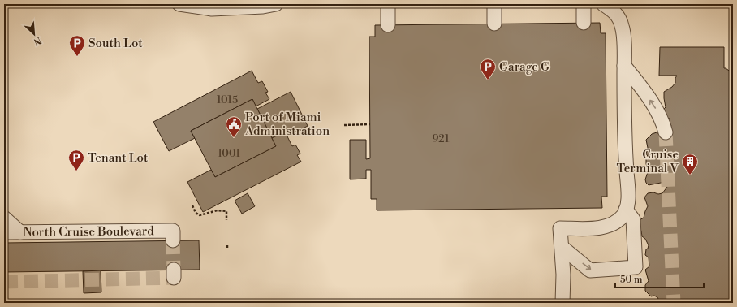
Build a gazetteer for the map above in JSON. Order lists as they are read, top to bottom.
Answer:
{
  "streets": {
    "street": ["North Cruise Boulevard"]
  },
  "places": {
    "parking": ["South Lot", "Garage G", "Tenant Lot"],
    "public building": ["Port of Miami Administration"],
    "building": ["Cruise Terminal V"]
  },
  "house_numbers": ["1015", "921", "1001"],
  "scale_bar": "50 m",
  "north": "bottom right"
}
